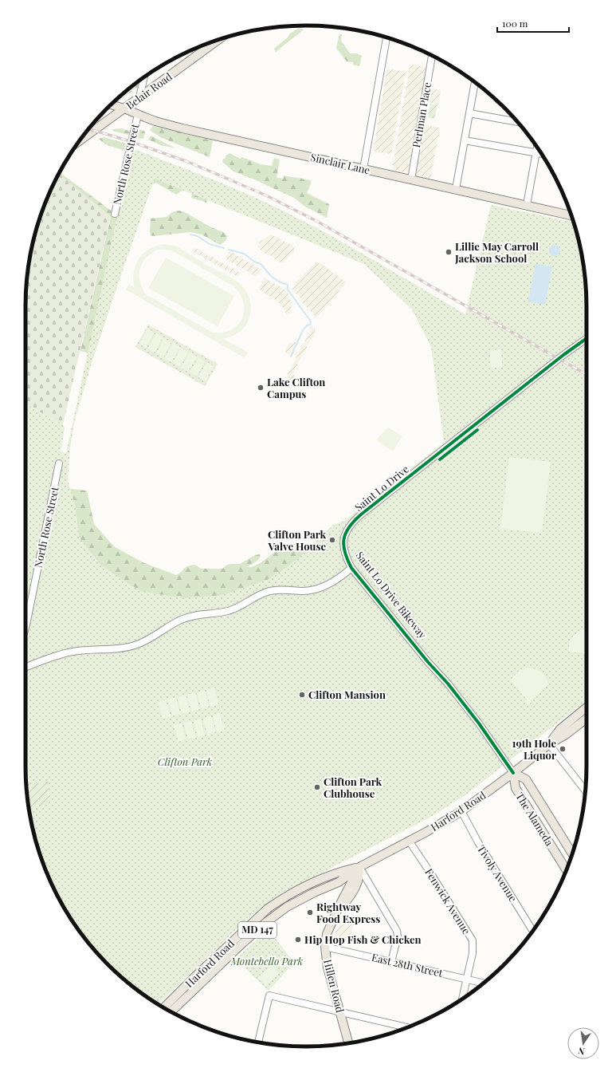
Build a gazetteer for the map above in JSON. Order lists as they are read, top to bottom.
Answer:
{
  "streets": {
    "main road": [
      "Belair Road",
      "Sinclair Lane",
      "Harford Road",
      "The Alameda",
      "MD 147",
      "Hillen Road"
    ],
    "street": [
      "Perlman Place",
      "North Rose Street",
      "Saint Lo Drive",
      "Tivoly Avenue",
      "Fenwick Avenue",
      "East 28th Street"
    ],
    "cycle path": ["Saint Lo Drive Bikeway"]
  },
  "crossings": [
    ["Belair Road", "Sinclair Lane"],
    ["Perlman Place", "Sinclair Lane"],
    ["Sinclair Lane", "North Rose Street"],
    ["Saint Lo Drive", "Harford Road"],
    ["Saint Lo Drive", "The Alameda"],
    ["Harford Road", "The Alameda"],
    ["Harford Road", "Tivoly Avenue"],
    ["Harford Road", "Fenwick Avenue"],
    ["Harford Road", "Hillen Road"],
    ["Fenwick Avenue", "East 28th Street"],
    ["East 28th Street", "Hillen Road"]
  ],
  "parks": ["Clifton Park", "Montebello Park"],
  "places": [
    "Lillie May Carroll Jackson School",
    "Lake Clifton Campus",
    "Clifton Park Valve House",
    "Clifton Mansion",
    "19th Hole Liquor",
    "Clifton Park Clubhouse",
    "Rightway Food Express",
    "Hip Hop Fish & Chicken"
  ],
  "scale_bar": "100 m",
  "north": "bottom"
}
